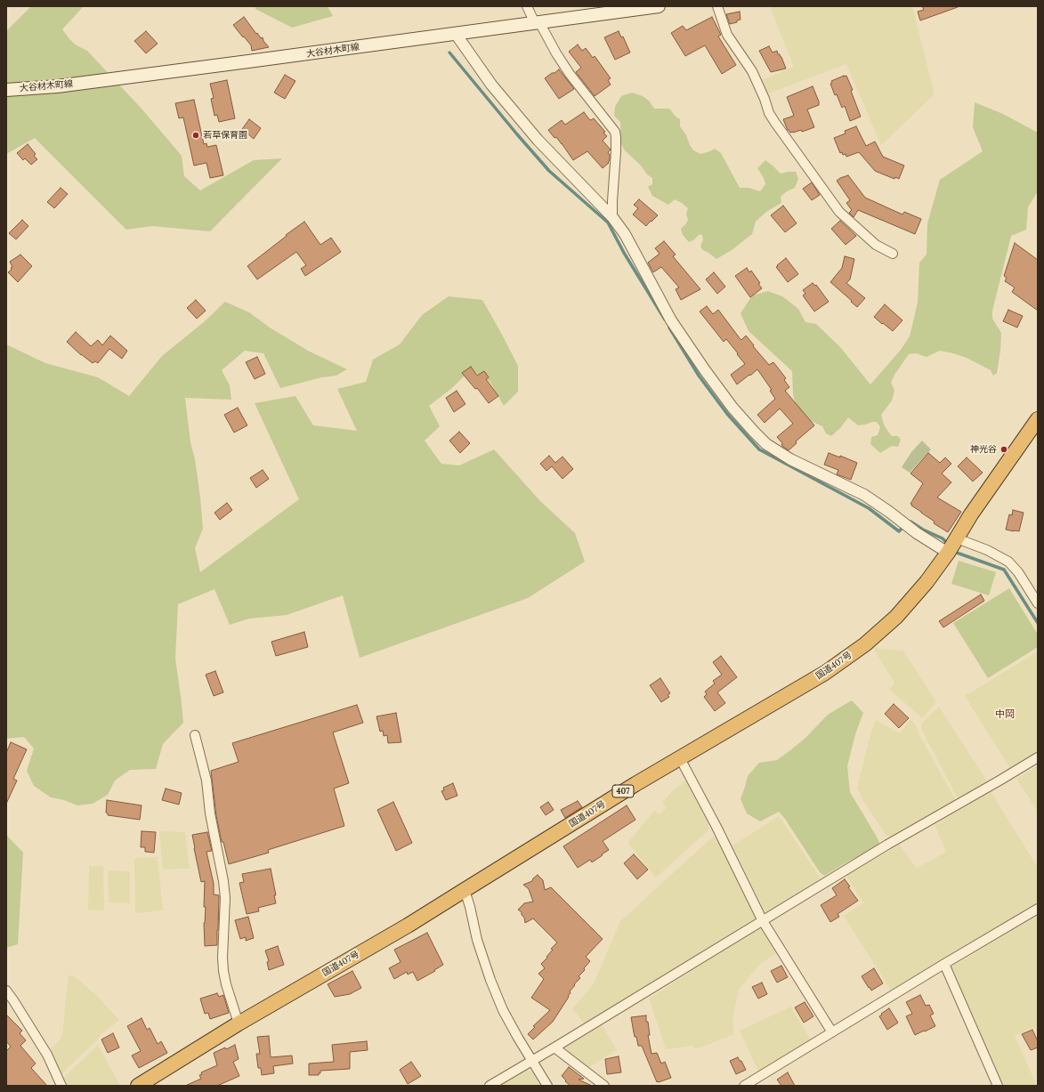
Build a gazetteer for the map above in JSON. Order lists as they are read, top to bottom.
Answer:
{
  "streets": {
    "highway": ["国道407号", "407"],
    "main road": ["大谷材木町線"]
  },
  "districts": ["中岡"],
  "places": ["若草保育園", "神光谷"]
}
